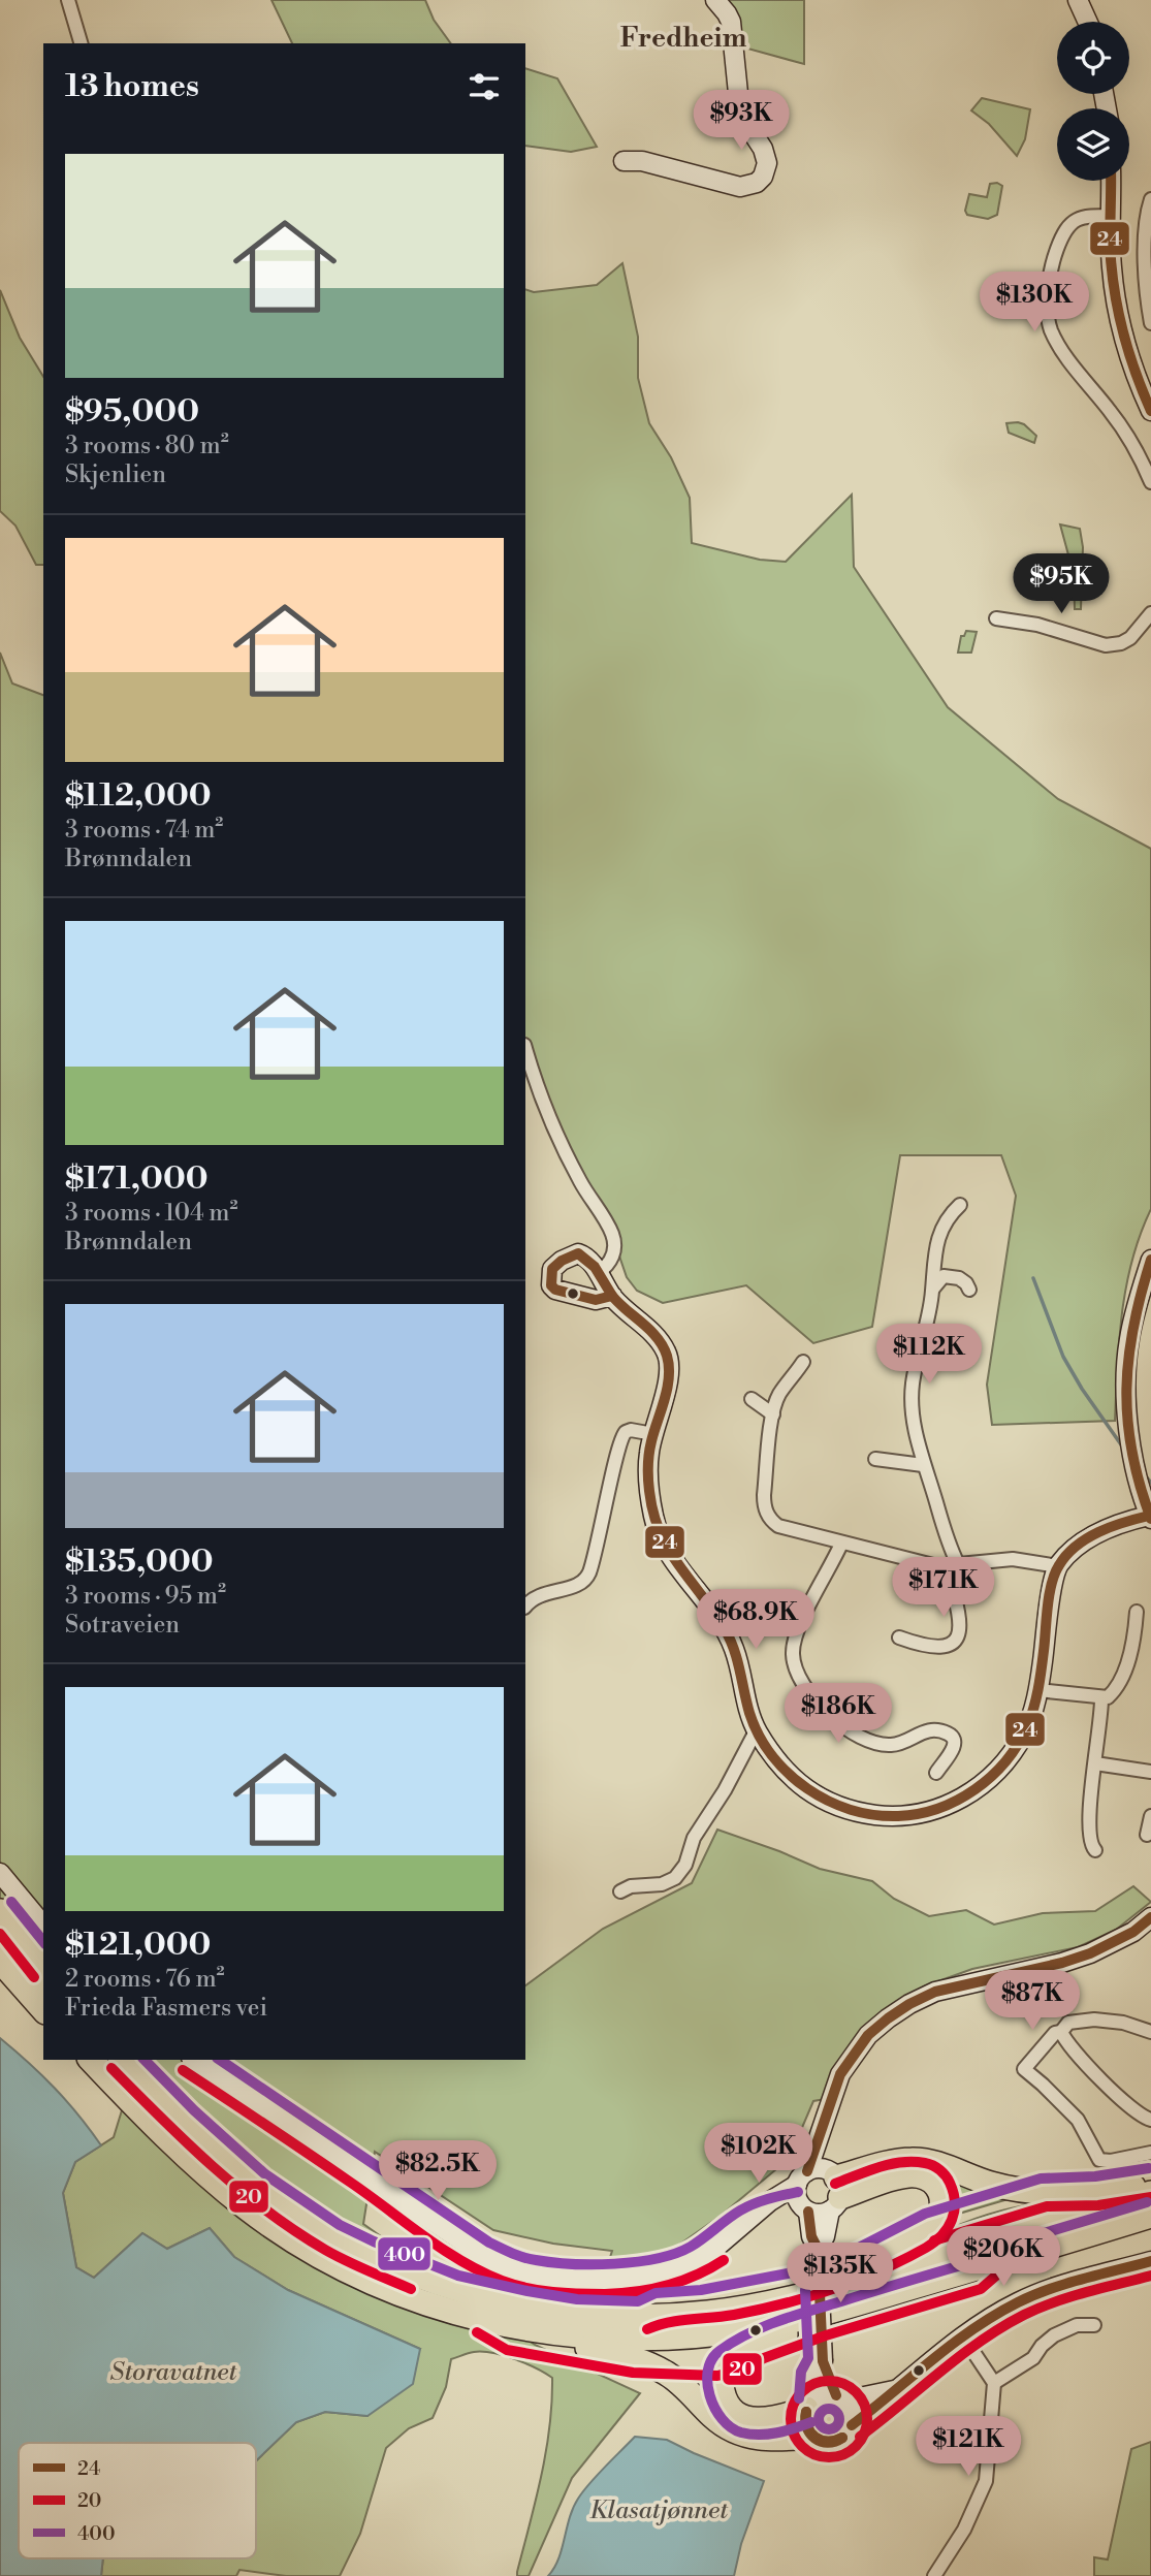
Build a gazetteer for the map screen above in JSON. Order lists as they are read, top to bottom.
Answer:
{
  "districts": ["Fredheim"],
  "water": ["Storavatnet", "Klasatjønnet"],
  "lines": ["transit line 24", "transit line 400", "transit line 20"],
  "legend": ["24", "20", "400"],
  "page": {
    "heading": "13 homes",
    "price": [
      "$93K",
      "$130K",
      "$95K",
      "$112K",
      "$171K",
      "$68.9K",
      "$186K",
      "$87K",
      "$102K",
      "$82.5K",
      "$206K",
      "$135K",
      "$121K"
    ],
    "list": [
      {
        "name": "$95,000",
        "note": "3 rooms · 80 m² · Skjenlien"
      },
      {
        "name": "$112,000",
        "note": "3 rooms · 74 m² · Brønndalen"
      },
      {
        "name": "$171,000",
        "note": "3 rooms · 104 m² · Brønndalen"
      },
      {
        "name": "$135,000",
        "note": "3 rooms · 95 m² · Sotraveien"
      },
      {
        "name": "$121,000",
        "note": "2 rooms · 76 m² · Frieda Fasmers vei"
      }
    ]
  }
}
